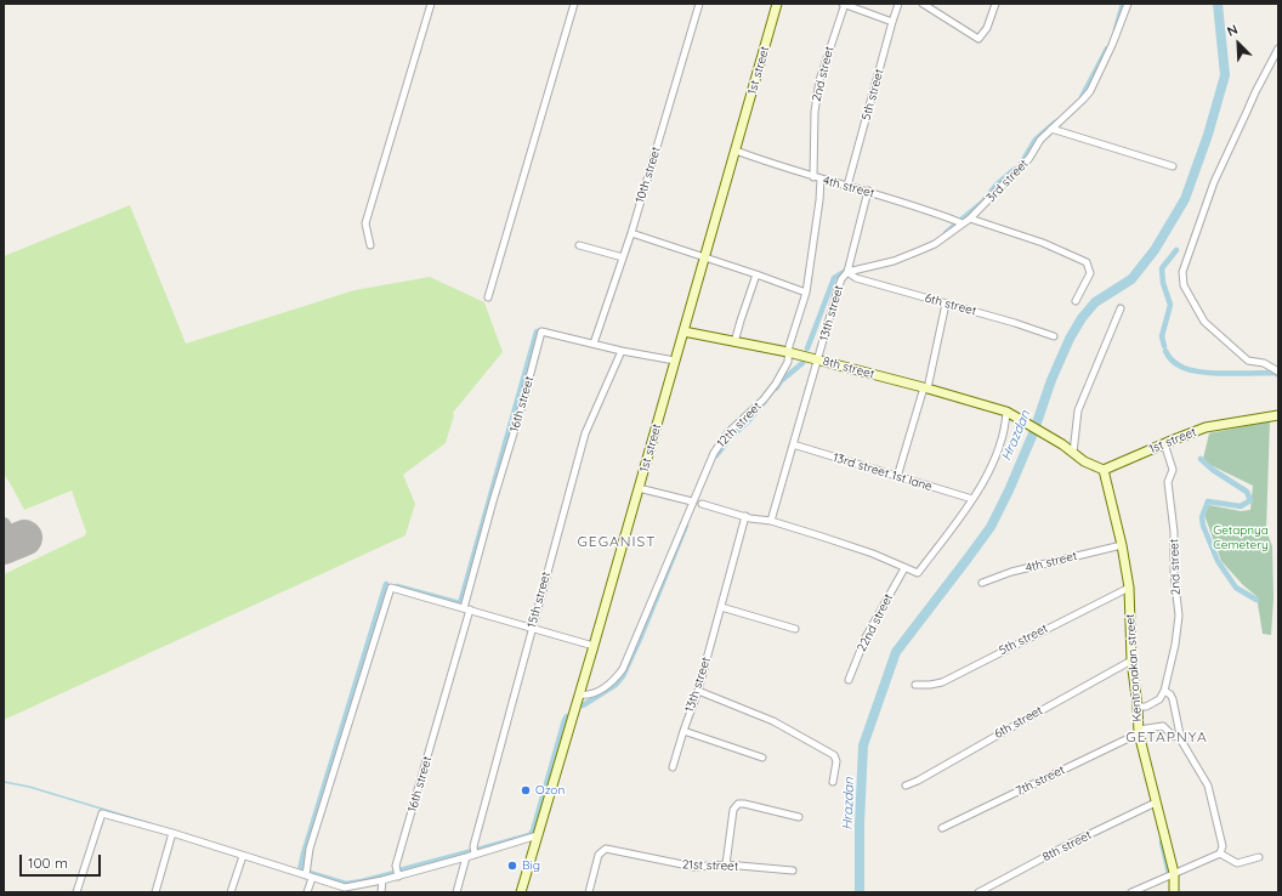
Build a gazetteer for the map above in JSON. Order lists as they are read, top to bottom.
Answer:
{
  "streets": {
    "main road": ["1st street", "8th street", "Kentronakan street"],
    "street": [
      "2nd street",
      "5th street",
      "10th street",
      "3rd street",
      "4th street",
      "6th street",
      "13th street",
      "16th street",
      "12th street",
      "13rd street 1st lane",
      "15th street",
      "22nd street",
      "7th street",
      "21st street"
    ]
  },
  "crossings": [
    ["1st street", "2nd street"],
    ["1st street", "4th street"],
    ["1st street", "8th street"],
    ["1st street", "16th street"],
    ["1st street", "12th street"],
    ["1st street", "Kentronakan street"],
    ["2nd street", "4th street"],
    ["5th street", "4th street"],
    ["5th street", "Kentronakan street"],
    ["10th street", "16th street"],
    ["3rd street", "4th street"],
    ["3rd street", "6th street"],
    ["3rd street", "13th street"],
    ["4th street", "13th street"],
    ["4th street", "12th street"],
    ["4th street", "Kentronakan street"],
    ["6th street", "13th street"],
    ["6th street", "Kentronakan street"],
    ["13th street", "8th street"],
    ["13th street", "13rd street 1st lane"],
    ["8th street", "12th street"],
    ["8th street", "Kentronakan street"],
    ["16th street", "15th street"],
    ["Kentronakan street", "7th street"]
  ],
  "districts": ["GEGANIST", "GETAPNYA"],
  "water": ["Hrazdan"],
  "parks": ["Getapnya Cemetery"],
  "places": ["Ozon", "Big"],
  "scale_bar": "100 m",
  "north": "top left"
}
